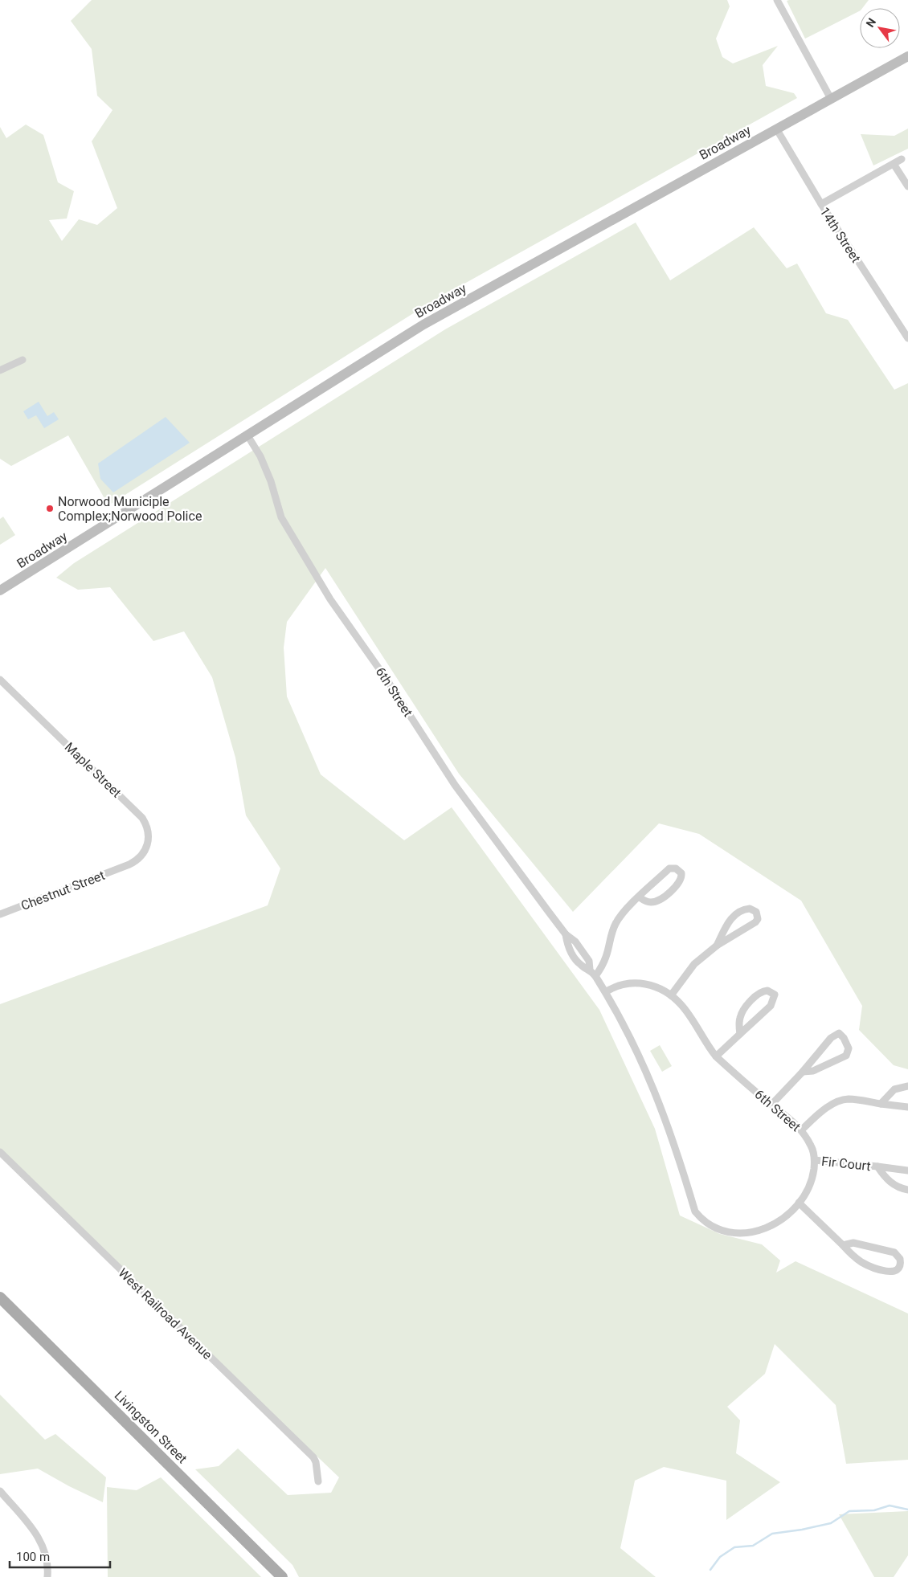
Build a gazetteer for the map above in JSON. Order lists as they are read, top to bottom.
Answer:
{
  "streets": {
    "main road": ["Livingston Street"],
    "street": [
      "Broadway",
      "14th Street",
      "6th Street",
      "Maple Street",
      "Chestnut Street",
      "Fir Court",
      "West Railroad Avenue"
    ]
  },
  "crossings": [
    ["Broadway", "14th Street"],
    ["Broadway", "6th Street"],
    ["6th Street", "Fir Court"],
    ["Maple Street", "Chestnut Street"]
  ],
  "places": ["Norwood Municiple Complex;Norwood Police"],
  "scale_bar": "100 m",
  "north": "top left"
}
